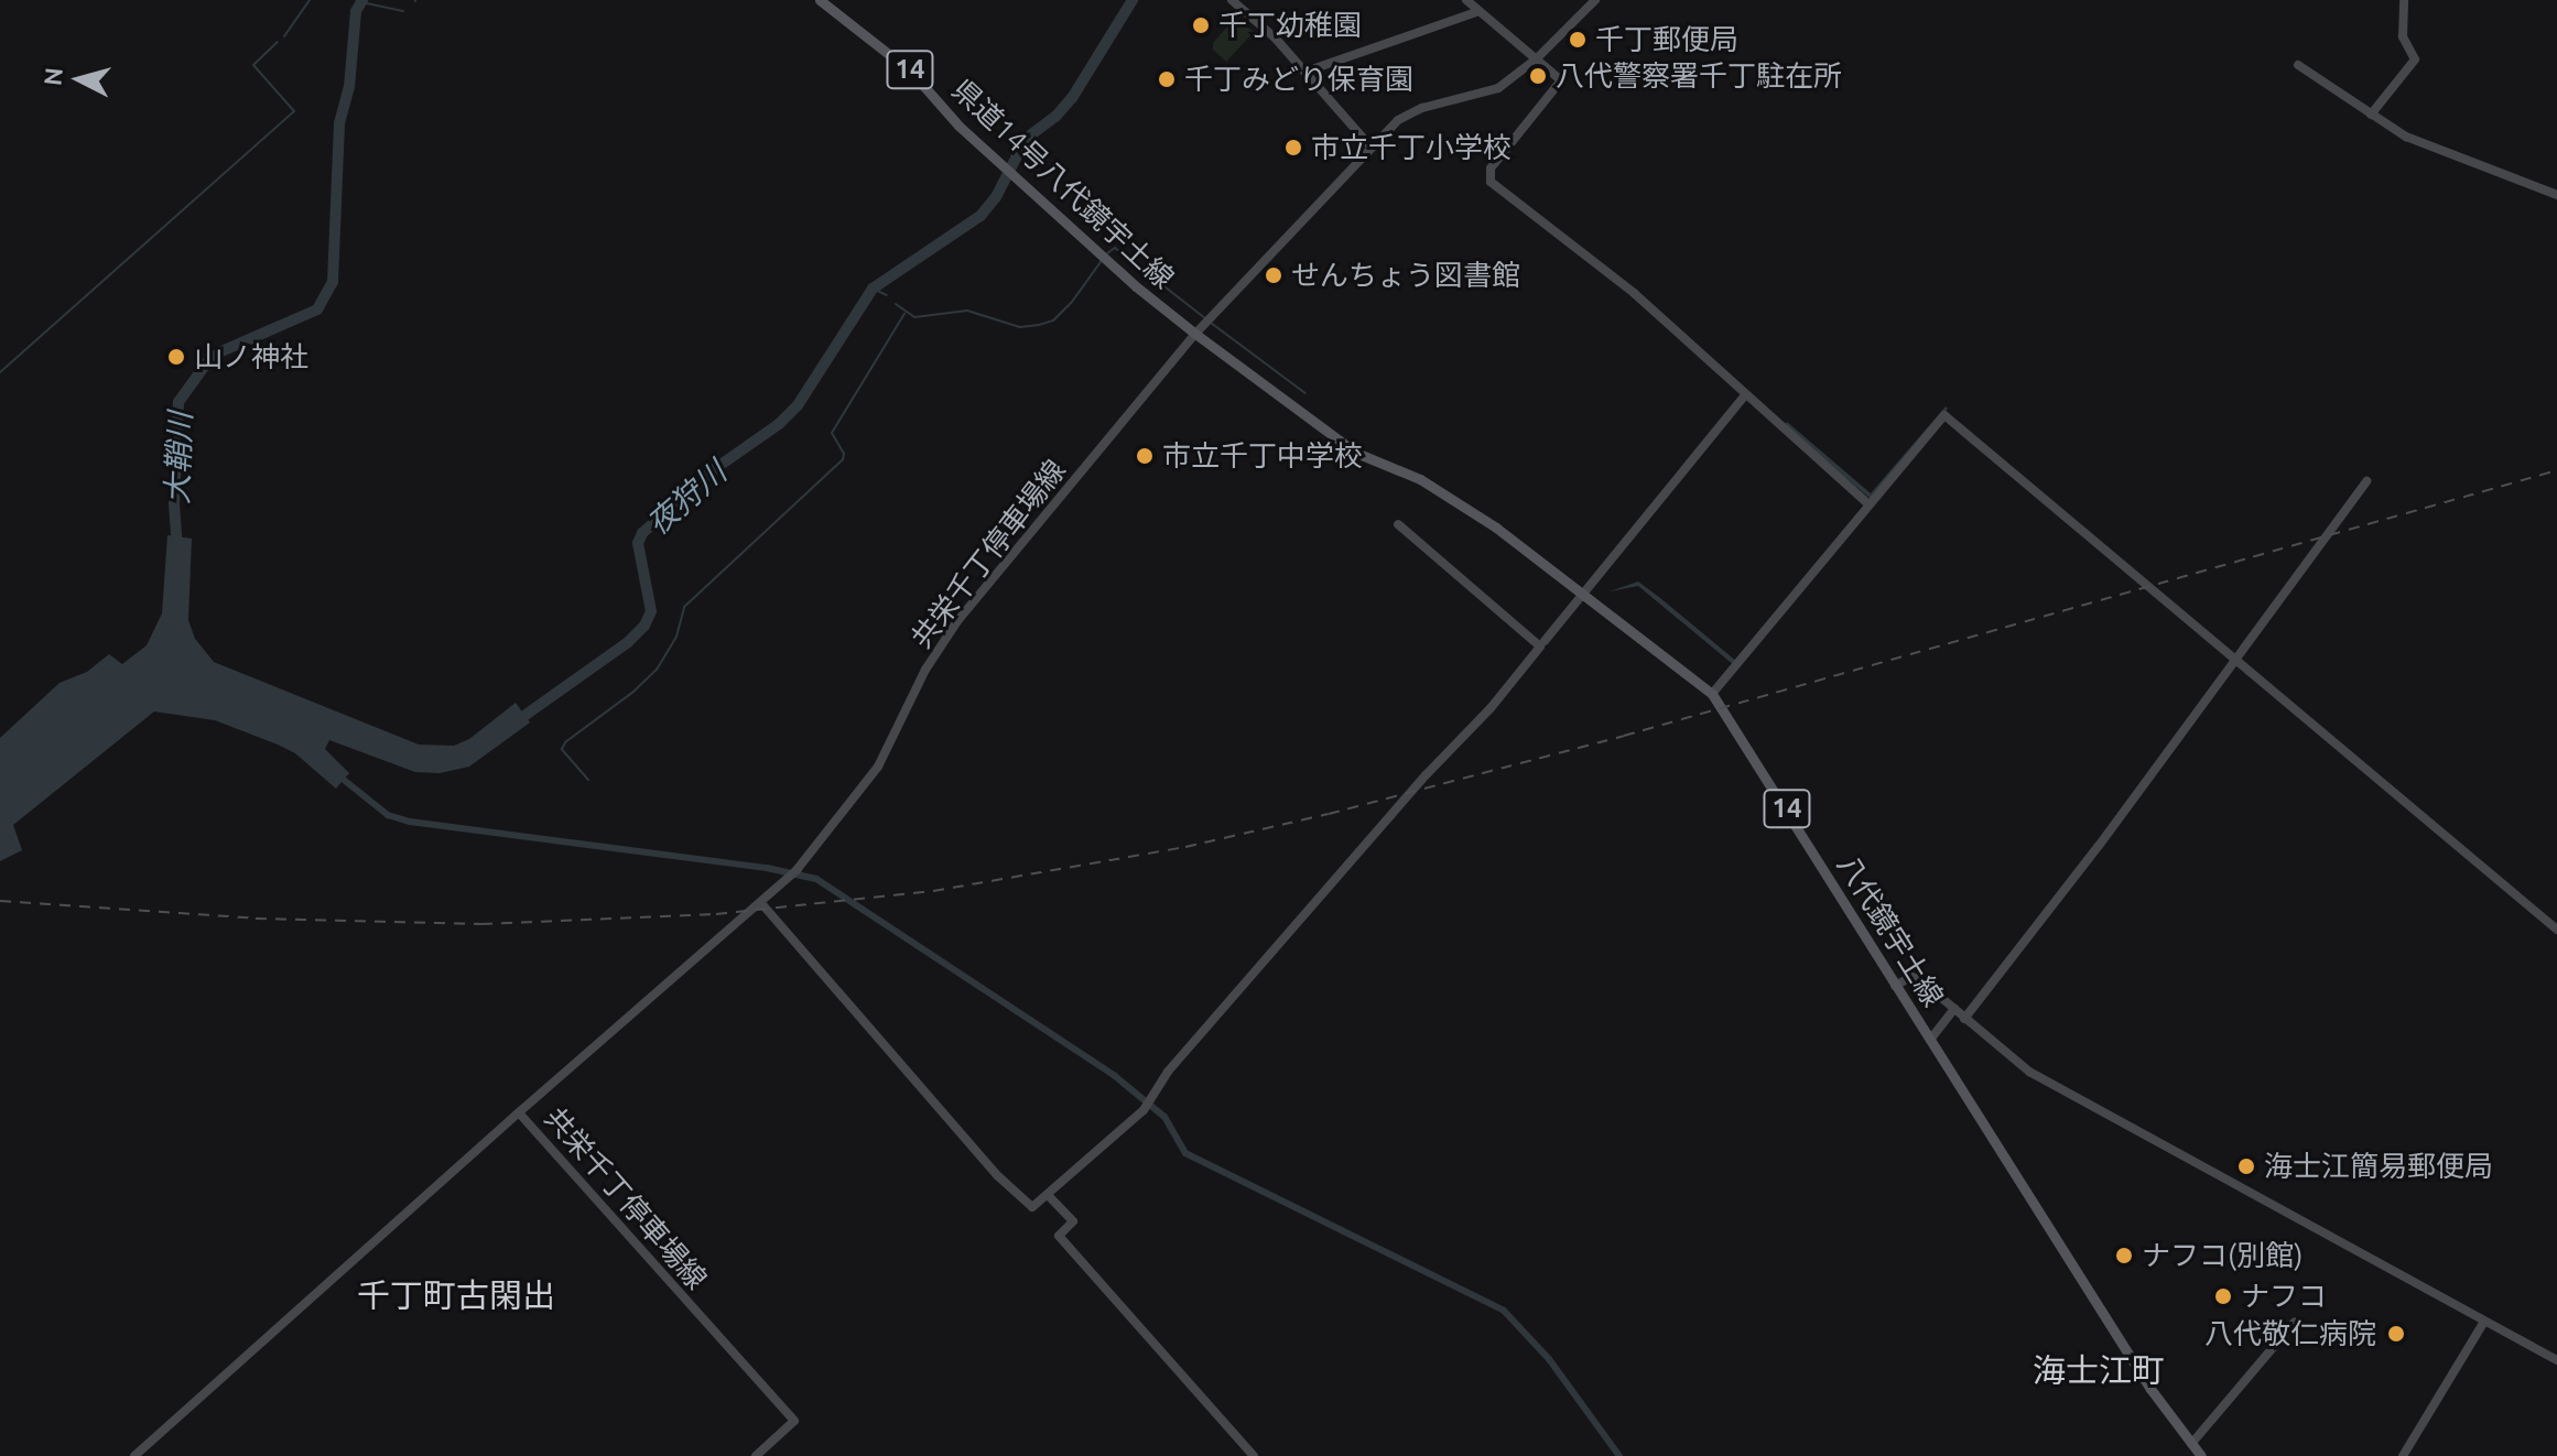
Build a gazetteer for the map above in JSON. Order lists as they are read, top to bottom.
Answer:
{
  "streets": {
    "main road": ["14", "県道14号八代鏡宇土線", "八代鏡宇土線"],
    "street": ["共栄千丁停車場線"]
  },
  "crossings": [
    ["県道14号八代鏡宇土線", "共栄千丁停車場線"],
    ["県道14号八代鏡宇土線", "八代鏡宇土線"],
    ["共栄千丁停車場線", "八代鏡宇土線"]
  ],
  "districts": ["千丁町古閑出", "海士江町"],
  "water": ["大鞘川", "夜狩川"],
  "places": [
    "千丁幼稚園",
    "千丁郵便局",
    "八代警察署千丁駐在所",
    "千丁みどり保育園",
    "市立千丁小学校",
    "せんちょう図書館",
    "山ノ神社",
    "市立千丁中学校",
    "海士江簡易郵便局",
    "ナフコ(別館)",
    "ナフコ",
    "八代敬仁病院"
  ],
  "north": "left"
}
